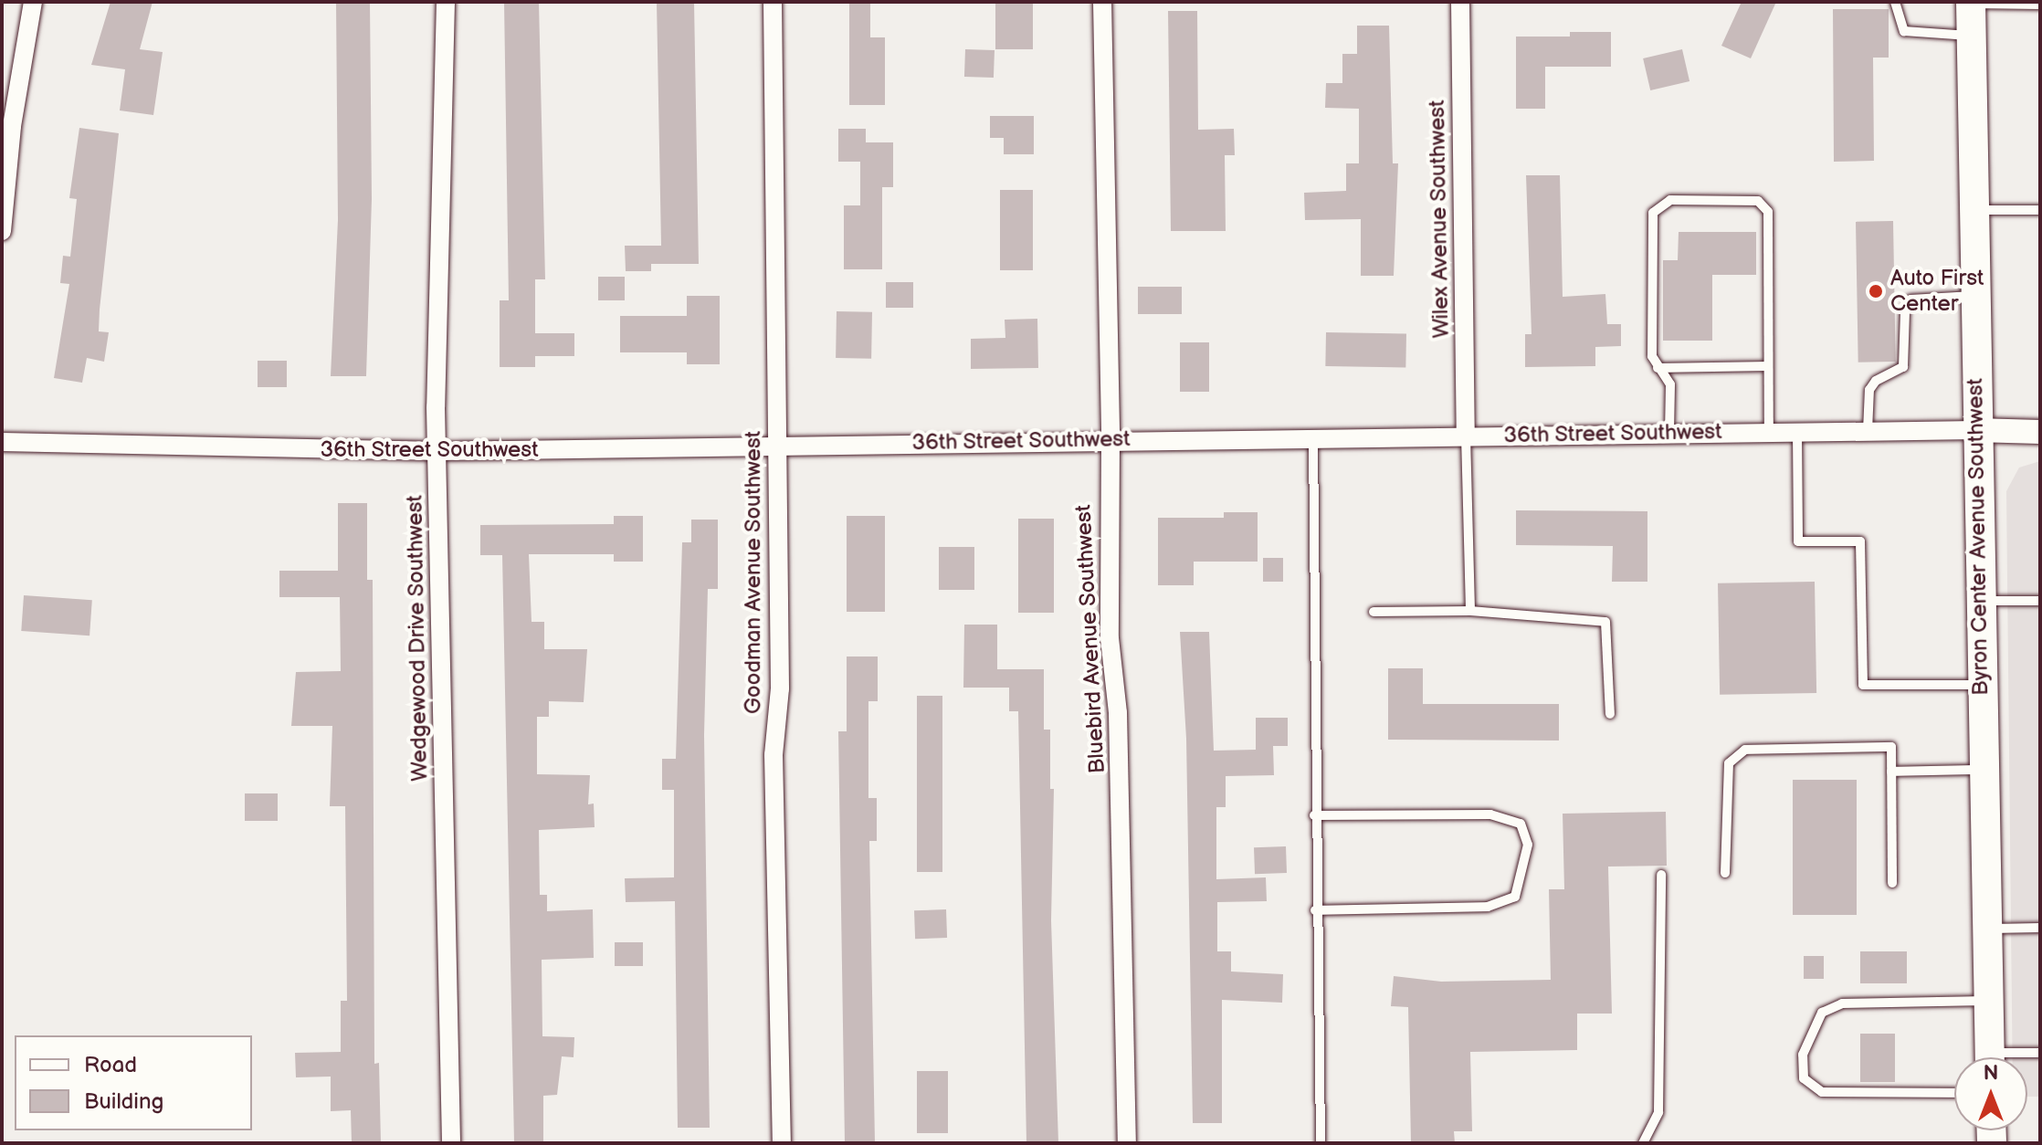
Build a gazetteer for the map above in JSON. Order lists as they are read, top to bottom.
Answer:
{
  "streets": {
    "main road": ["Byron Center Avenue Southwest"],
    "street": [
      "Wilex Avenue Southwest",
      "36th Street Southwest",
      "Goodman Avenue Southwest",
      "Wedgewood Drive Southwest",
      "Bluebird Avenue Southwest"
    ]
  },
  "crossings": [
    ["Wilex Avenue Southwest", "36th Street Southwest"],
    ["36th Street Southwest", "Byron Center Avenue Southwest"],
    ["36th Street Southwest", "Goodman Avenue Southwest"],
    ["36th Street Southwest", "Wedgewood Drive Southwest"],
    ["36th Street Southwest", "Bluebird Avenue Southwest"]
  ],
  "places": ["Auto First Center"],
  "legend": ["Road", "Building"],
  "north": "top"
}
